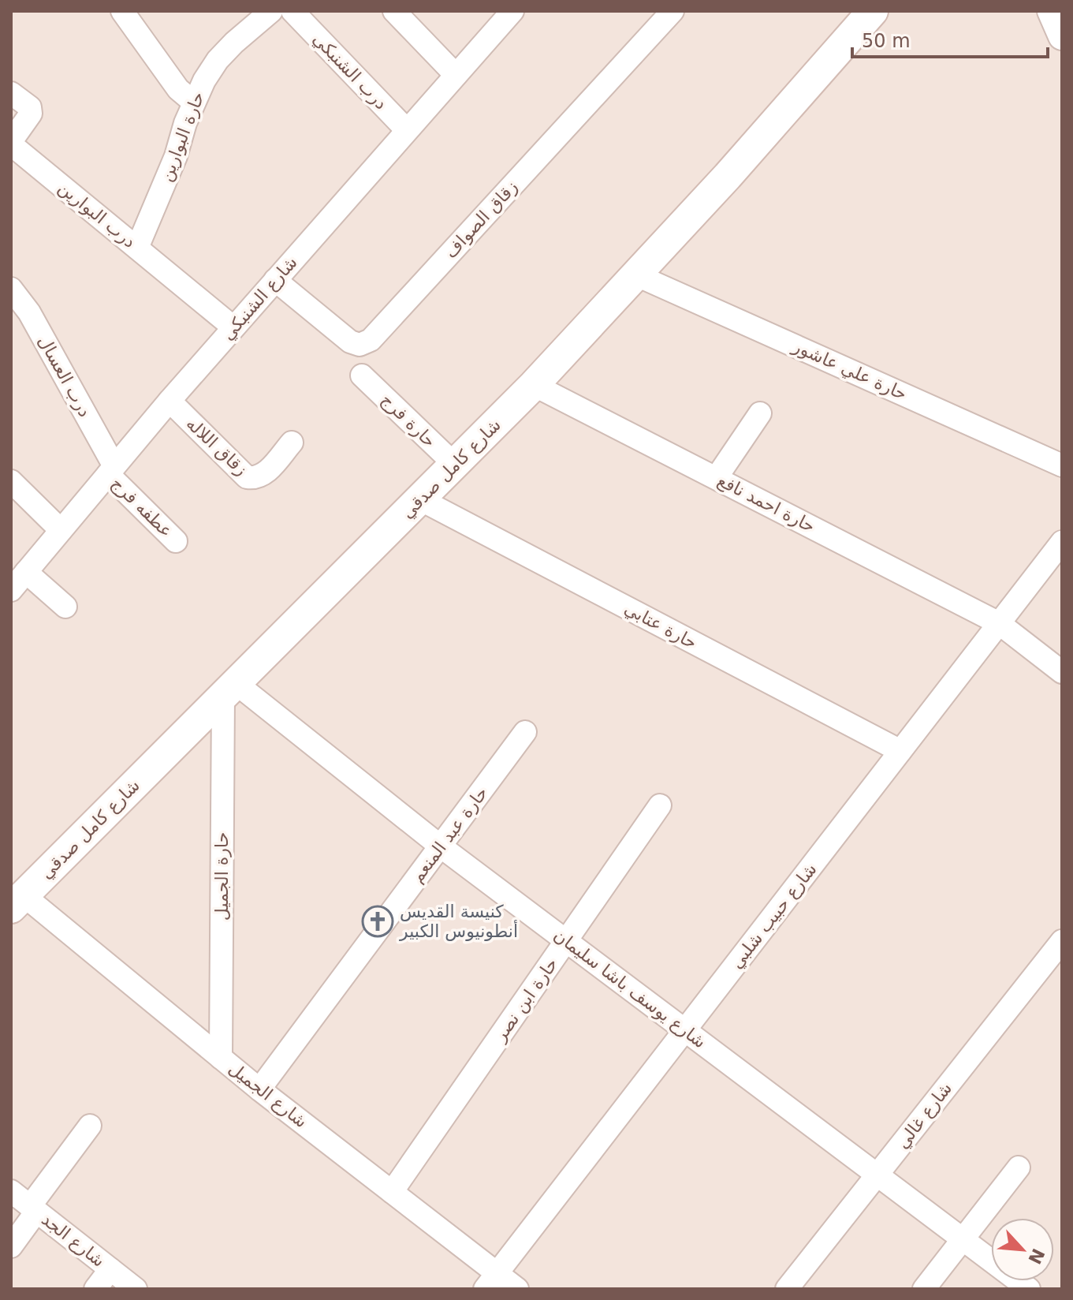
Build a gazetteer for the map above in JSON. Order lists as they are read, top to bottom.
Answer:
{
  "streets": {
    "main road": ["شارع كامل صدقي"],
    "street": [
      "درب الشنبكي",
      "حارة البوارين",
      "درب البوارين",
      "زقاق الصواف",
      "شارع الشنبكي",
      "حارة علي عاشور",
      "درب العسال",
      "حارة فرج",
      "زقاق اللاله",
      "حارة احمد نافع",
      "عطفه فرج",
      "حارة عتابي",
      "حارة عبد المنعم",
      "حارة الجميل",
      "شارع حبيب شلبي",
      "شارع يوسف باشا سليمان",
      "حارة ابن نصر",
      "شارع الجميل",
      "شارع غالي",
      "شارع الجد"
    ]
  },
  "crossings": [
    ["درب الشنبكي", "شارع الشنبكي"],
    ["حارة البوارين", "درب البوارين"],
    ["درب البوارين", "شارع الشنبكي"],
    ["زقاق الصواف", "شارع الشنبكي"],
    ["شارع الشنبكي", "درب العسال"],
    ["شارع الشنبكي", "زقاق اللاله"],
    ["شارع الشنبكي", "عطفه فرج"],
    ["حارة علي عاشور", "شارع كامل صدقي"],
    ["درب العسال", "عطفه فرج"],
    ["حارة فرج", "شارع كامل صدقي"],
    ["شارع كامل صدقي", "حارة احمد نافع"],
    ["شارع كامل صدقي", "حارة عتابي"],
    ["شارع كامل صدقي", "حارة الجميل"],
    ["شارع كامل صدقي", "شارع يوسف باشا سليمان"],
    ["شارع كامل صدقي", "شارع الجميل"],
    ["حارة احمد نافع", "شارع حبيب شلبي"],
    ["حارة عتابي", "شارع حبيب شلبي"],
    ["حارة عبد المنعم", "شارع يوسف باشا سليمان"],
    ["حارة عبد المنعم", "شارع الجميل"],
    ["حارة الجميل", "شارع يوسف باشا سليمان"],
    ["حارة الجميل", "شارع الجميل"],
    ["شارع حبيب شلبي", "شارع يوسف باشا سليمان"],
    ["شارع حبيب شلبي", "شارع الجميل"],
    ["شارع يوسف باشا سليمان", "حارة ابن نصر"],
    ["شارع يوسف باشا سليمان", "شارع غالي"],
    ["حارة ابن نصر", "شارع الجميل"]
  ],
  "places": {
    "church": ["كنيسة القديس أنطونيوس الكبير"]
  },
  "scale_bar": "50 m",
  "north": "bottom right"
}
